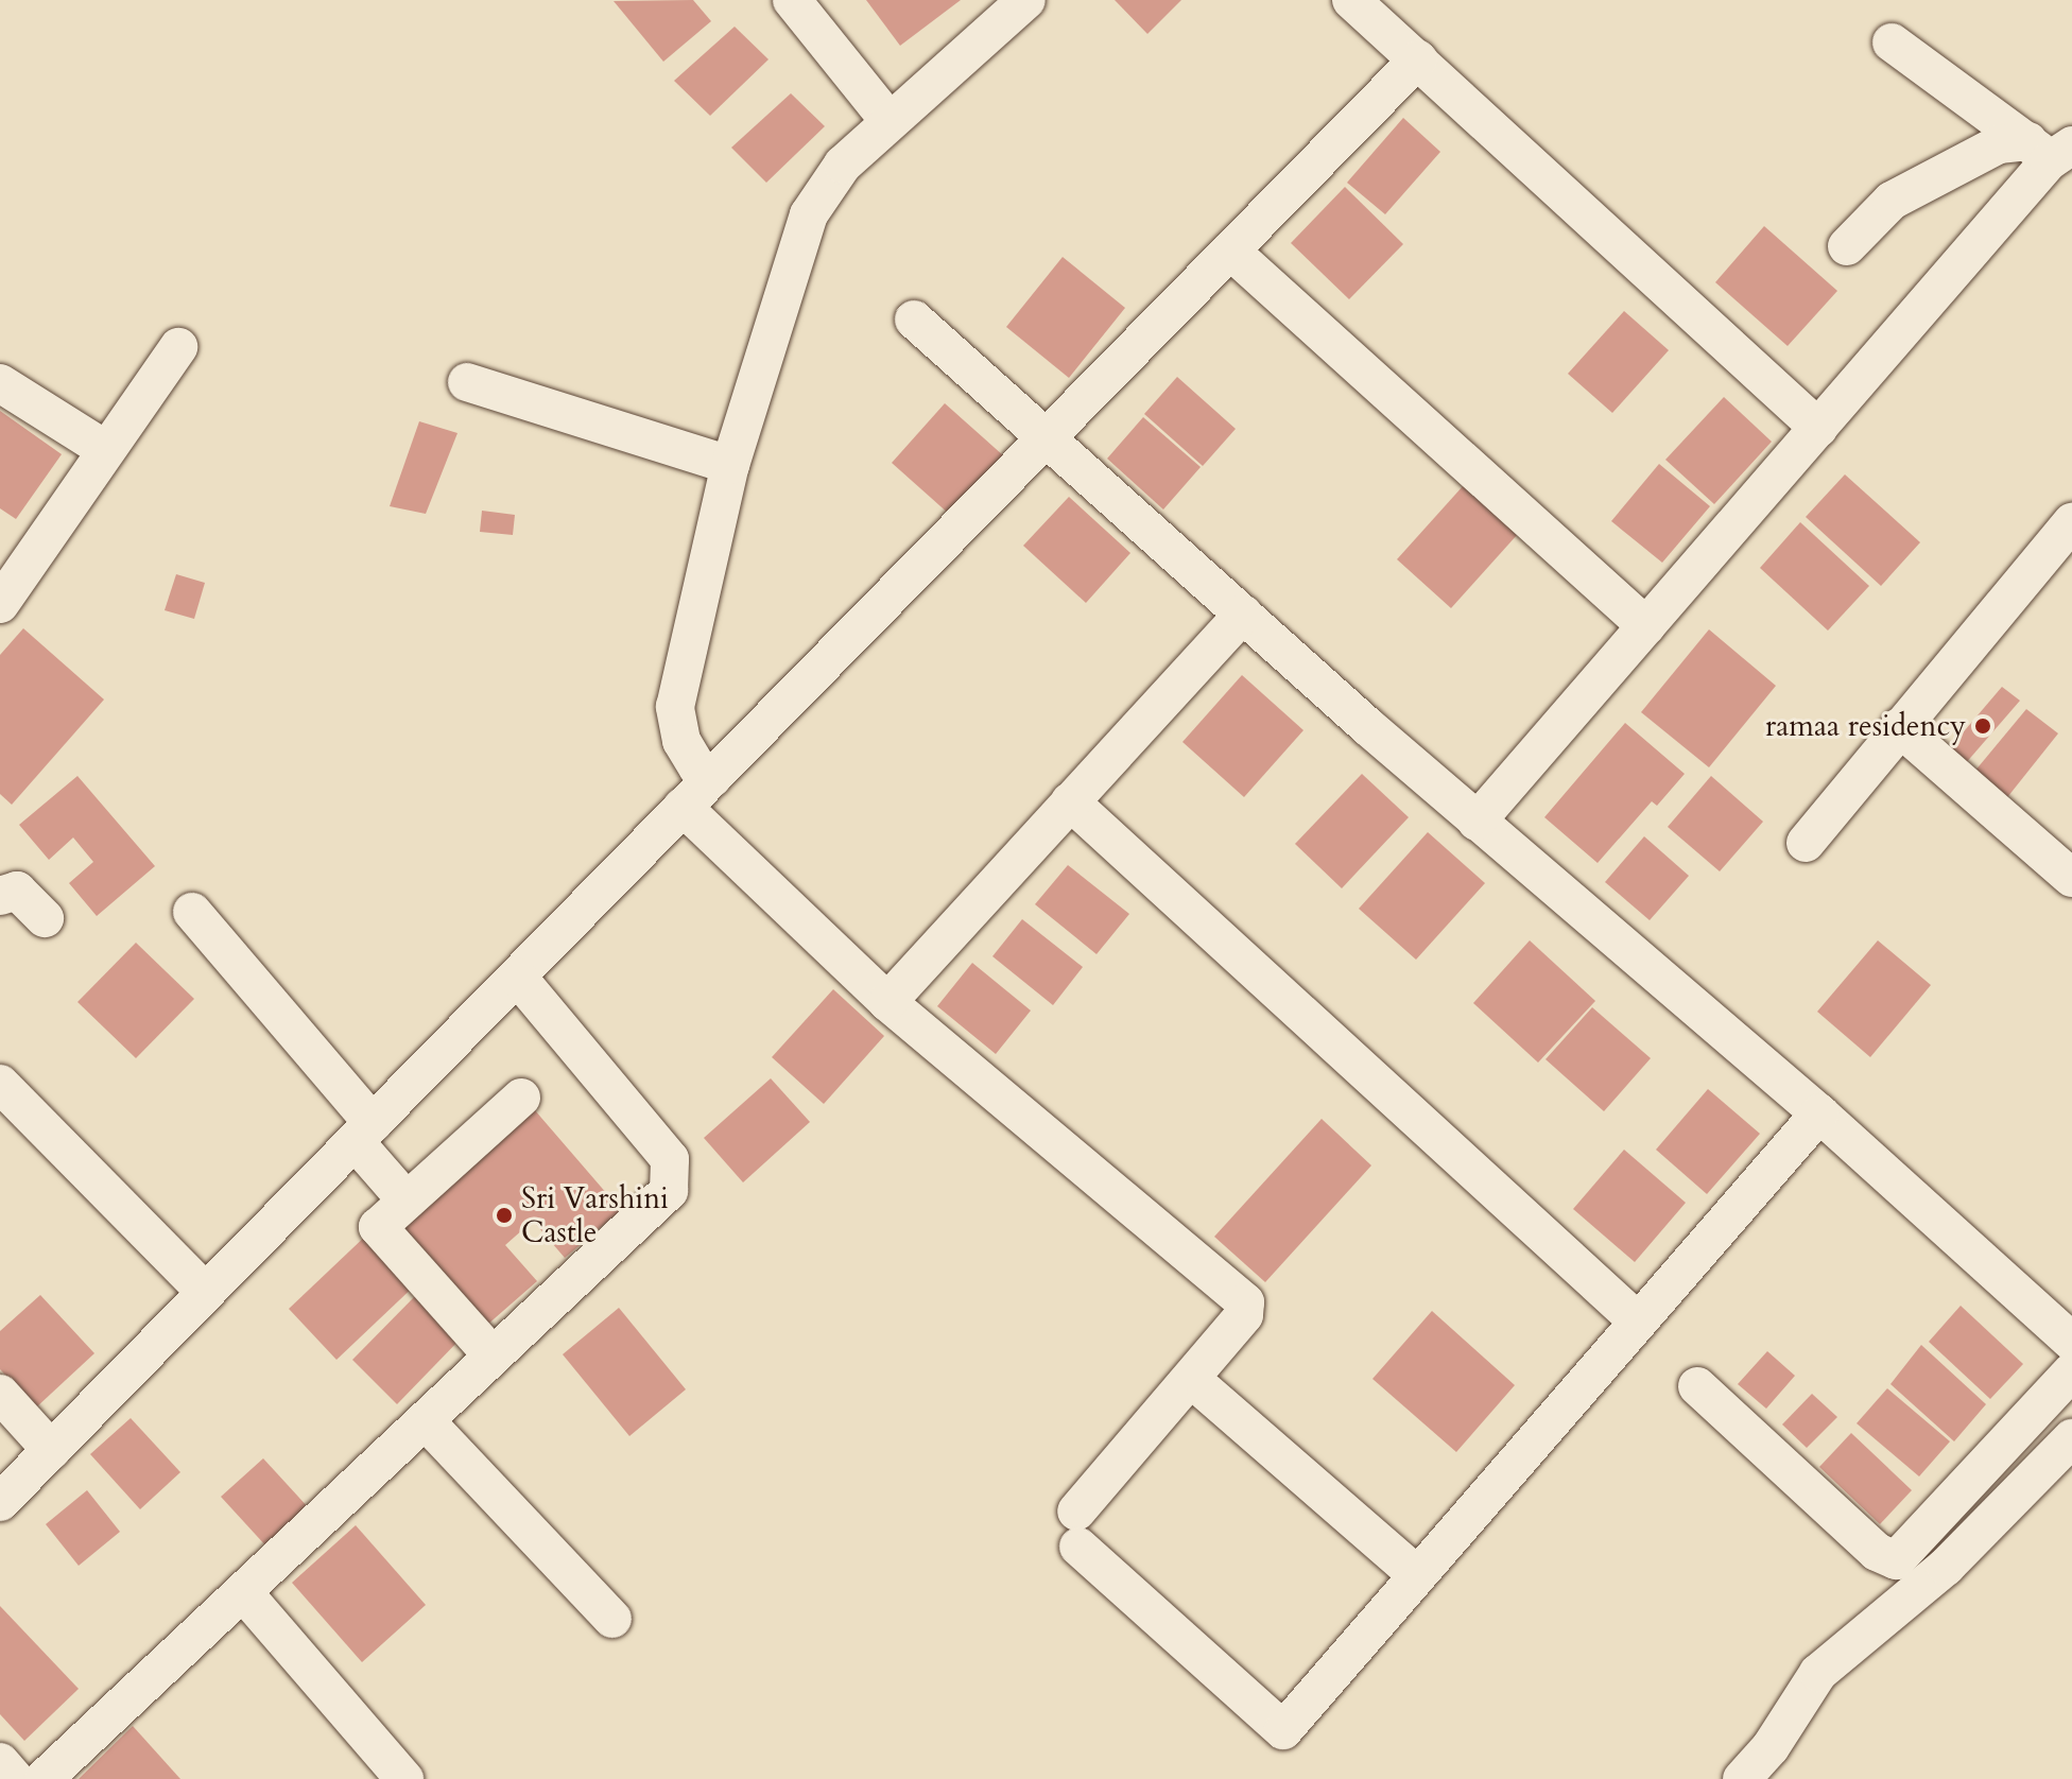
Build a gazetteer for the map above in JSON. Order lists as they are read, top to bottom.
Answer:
{
  "places": ["ramaa residency", "Sri Varshini Castle"]
}
